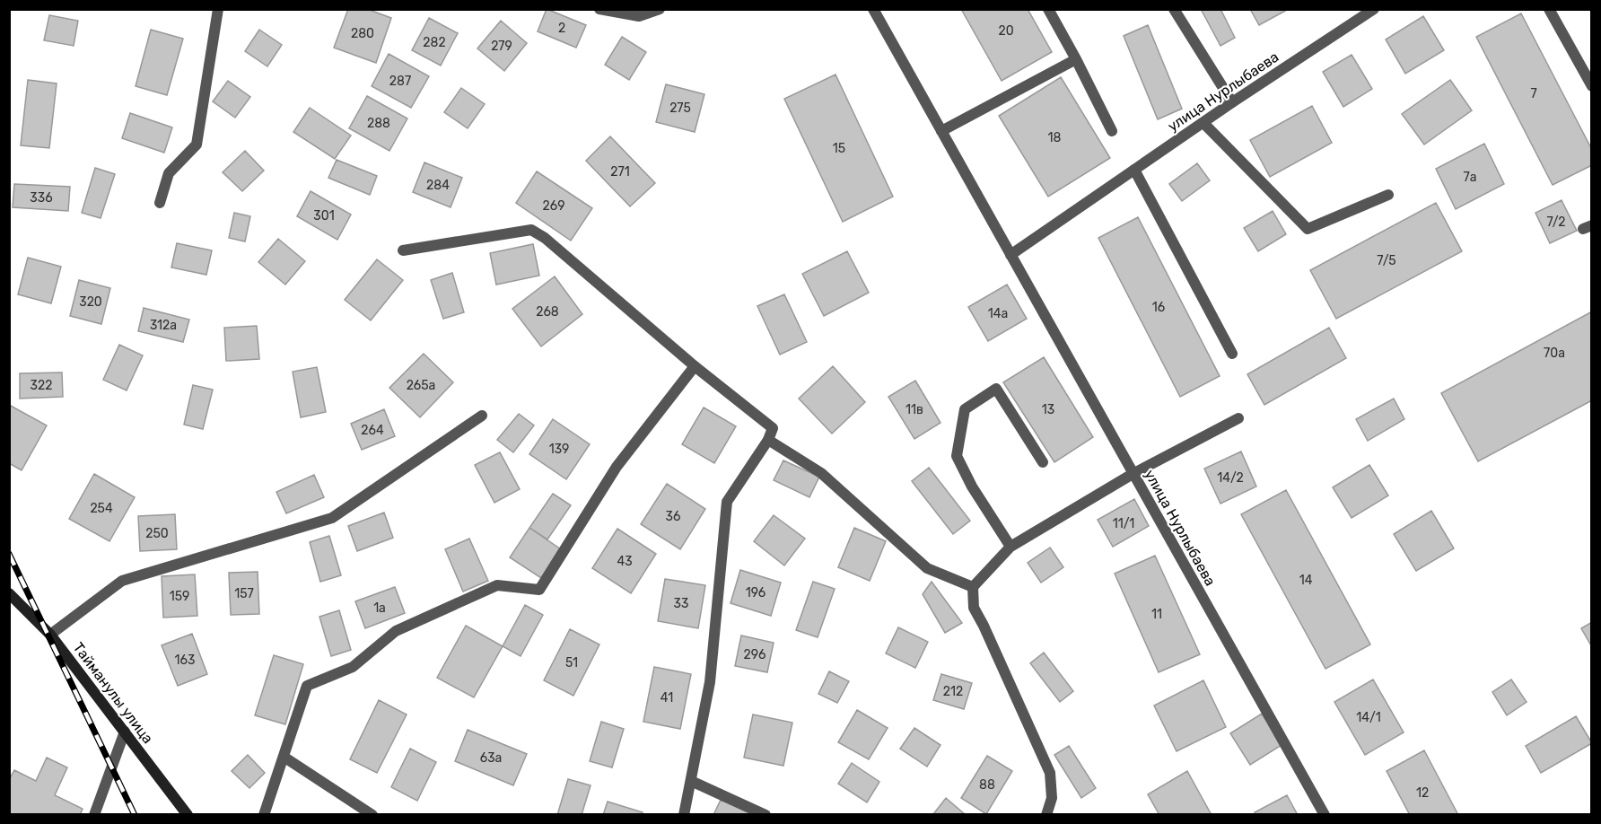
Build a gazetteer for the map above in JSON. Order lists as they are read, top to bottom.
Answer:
{
  "streets": {
    "street": ["улица Нурлыбаева", "Тайманулы улица"]
  },
  "house_numbers": [
    "2",
    "20",
    "280",
    "282",
    "279",
    "287",
    "7",
    "275",
    "288",
    "18",
    "15",
    "271",
    "7а",
    "284",
    "336",
    "269",
    "301",
    "7/2",
    "7/5",
    "320",
    "16",
    "268",
    "14а",
    "312а",
    "70а",
    "322",
    "265а",
    "11в",
    "13",
    "264",
    "139",
    "14/2",
    "254",
    "36",
    "11/1",
    "250",
    "43",
    "14",
    "196",
    "157",
    "159",
    "33",
    "1а",
    "11",
    "296",
    "163",
    "51",
    "212",
    "41",
    "14/1",
    "63а",
    "88",
    "12"
  ]
}
